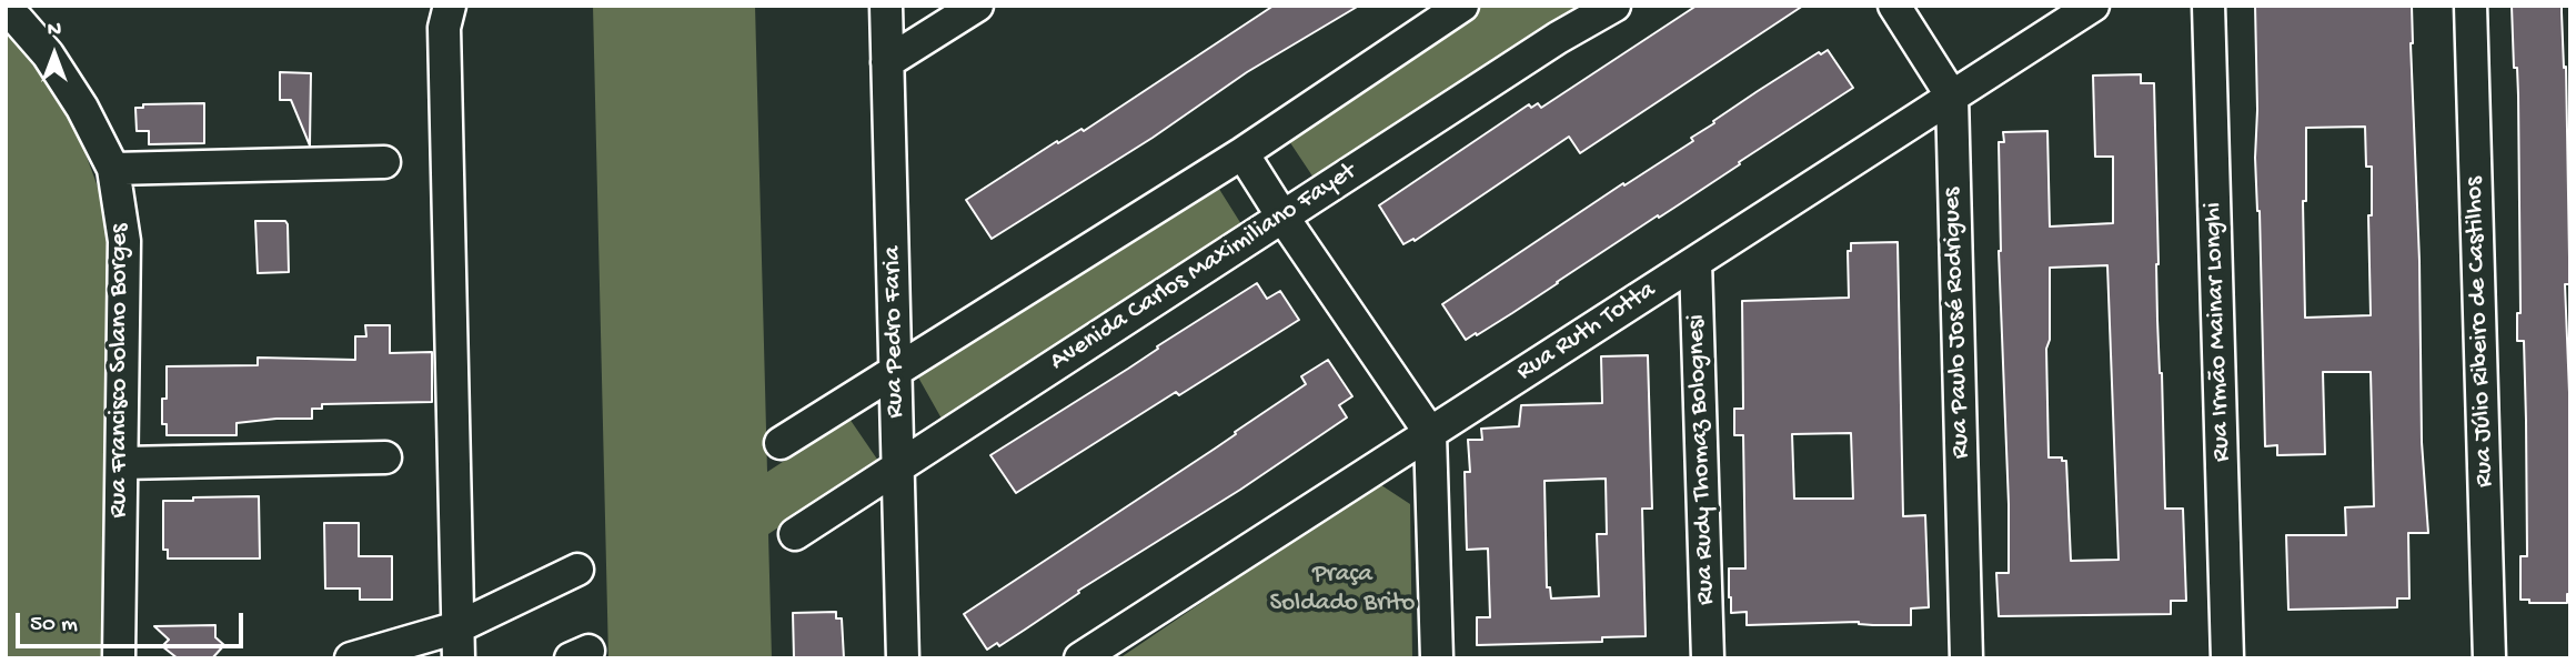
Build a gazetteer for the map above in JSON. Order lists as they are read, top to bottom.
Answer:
{
  "streets": {
    "street": [
      "Avenida Carlos Maximiliano Fayet",
      "Rua Paulo José Rodrigues",
      "Rua Pedro Faria",
      "Rua Ruth Totta",
      "Rua Irmão Mainar Longhi",
      "Rua Júlio Ribeiro de Castilhos",
      "Rua Francisco Solano Borges",
      "Rua Rudy Thomaz Bolognesi"
    ]
  },
  "crossings": [
    ["Avenida Carlos Maximiliano Fayet", "Rua Pedro Faria"],
    ["Rua Paulo José Rodrigues", "Rua Ruth Totta"],
    ["Rua Ruth Totta", "Rua Rudy Thomaz Bolognesi"]
  ],
  "parks": ["Praça Soldado Brito"],
  "scale_bar": "50 m",
  "north": "top"
}
